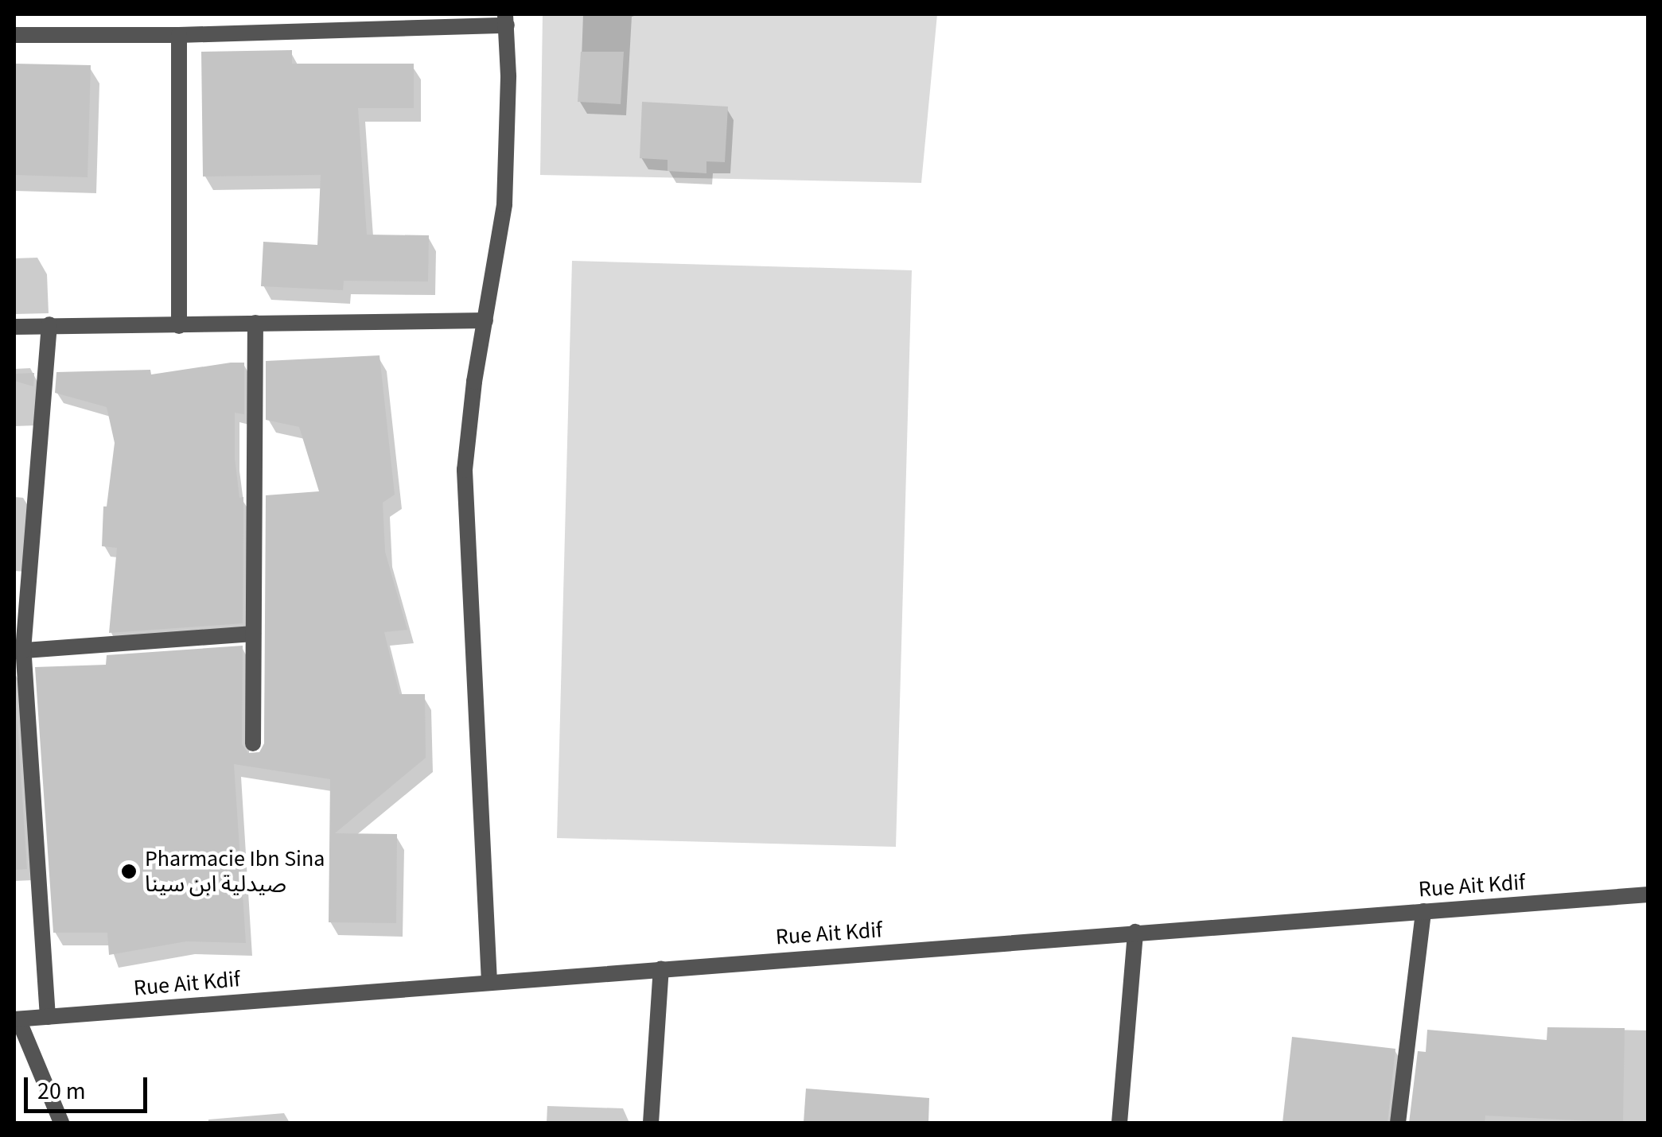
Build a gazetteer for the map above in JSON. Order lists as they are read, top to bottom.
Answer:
{
  "streets": {
    "street": ["Rue Ait Kdif"]
  },
  "places": ["Pharmacie Ibn Sina صيدلية ابن سينا"],
  "scale_bar": "20 m"
}
